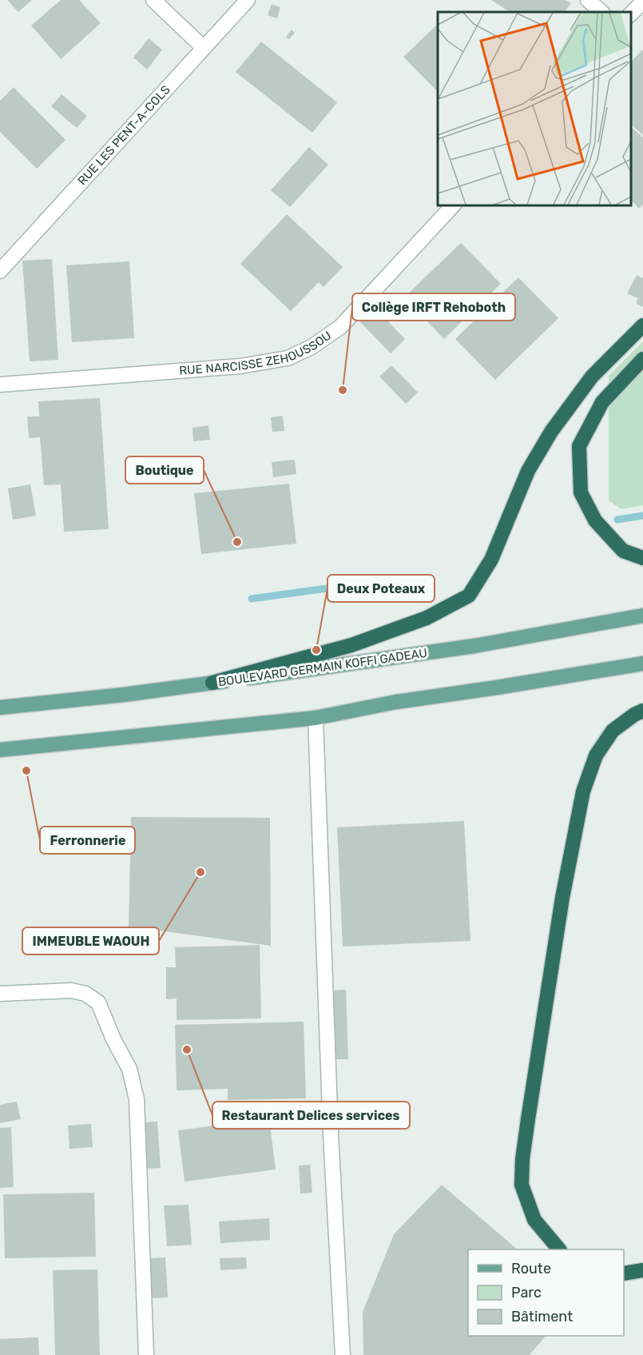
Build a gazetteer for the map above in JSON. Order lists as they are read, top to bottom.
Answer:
{
  "streets": {
    "main road": ["BOULEVARD GERMAIN KOFFI GADEAU"],
    "street": ["RUE LES PENT-A-COLS", "RUE NARCISSE ZEHOUSSOU"]
  },
  "places": [
    "Collège IRFT Rehoboth",
    "Boutique",
    "Deux Poteaux",
    "Ferronnerie",
    "IMMEUBLE WAOUH",
    "Restaurant Delices services"
  ],
  "legend": ["Route", "Parc", "Bâtiment"]
}
